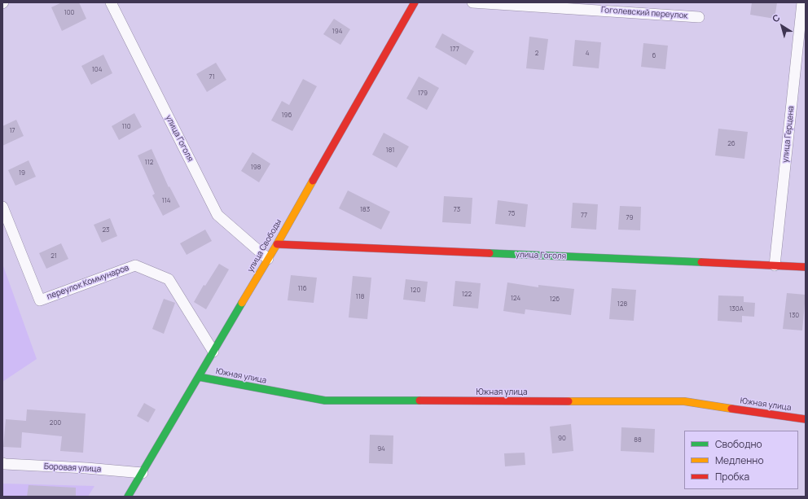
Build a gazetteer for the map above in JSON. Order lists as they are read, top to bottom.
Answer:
{
  "streets": {
    "street": [
      "Гоголевский переулок",
      "улица Герцена",
      "улица Гоголя",
      "улица Свободы",
      "переулок Коммунаров",
      "Южная улица",
      "Боровая улица"
    ]
  },
  "crossings": [
    ["улица Герцена", "улица Гоголя"],
    ["улица Гоголя", "улица Свободы"],
    ["улица Свободы", "переулок Коммунаров"],
    ["улица Свободы", "Южная улица"],
    ["улица Свободы", "Боровая улица"]
  ],
  "house_numbers": [
    "100",
    "194",
    "177",
    "2",
    "4",
    "6",
    "104",
    "71",
    "179",
    "196",
    "110",
    "17",
    "26",
    "181",
    "112",
    "198",
    "19",
    "114",
    "183",
    "73",
    "75",
    "77",
    "79",
    "23",
    "21",
    "116",
    "120",
    "122",
    "118",
    "124",
    "126",
    "128",
    "130А",
    "130",
    "200",
    "90",
    "88",
    "94"
  ],
  "legend": ["Свободно", "Медленно", "Пробка"],
  "north": "top left"
}
